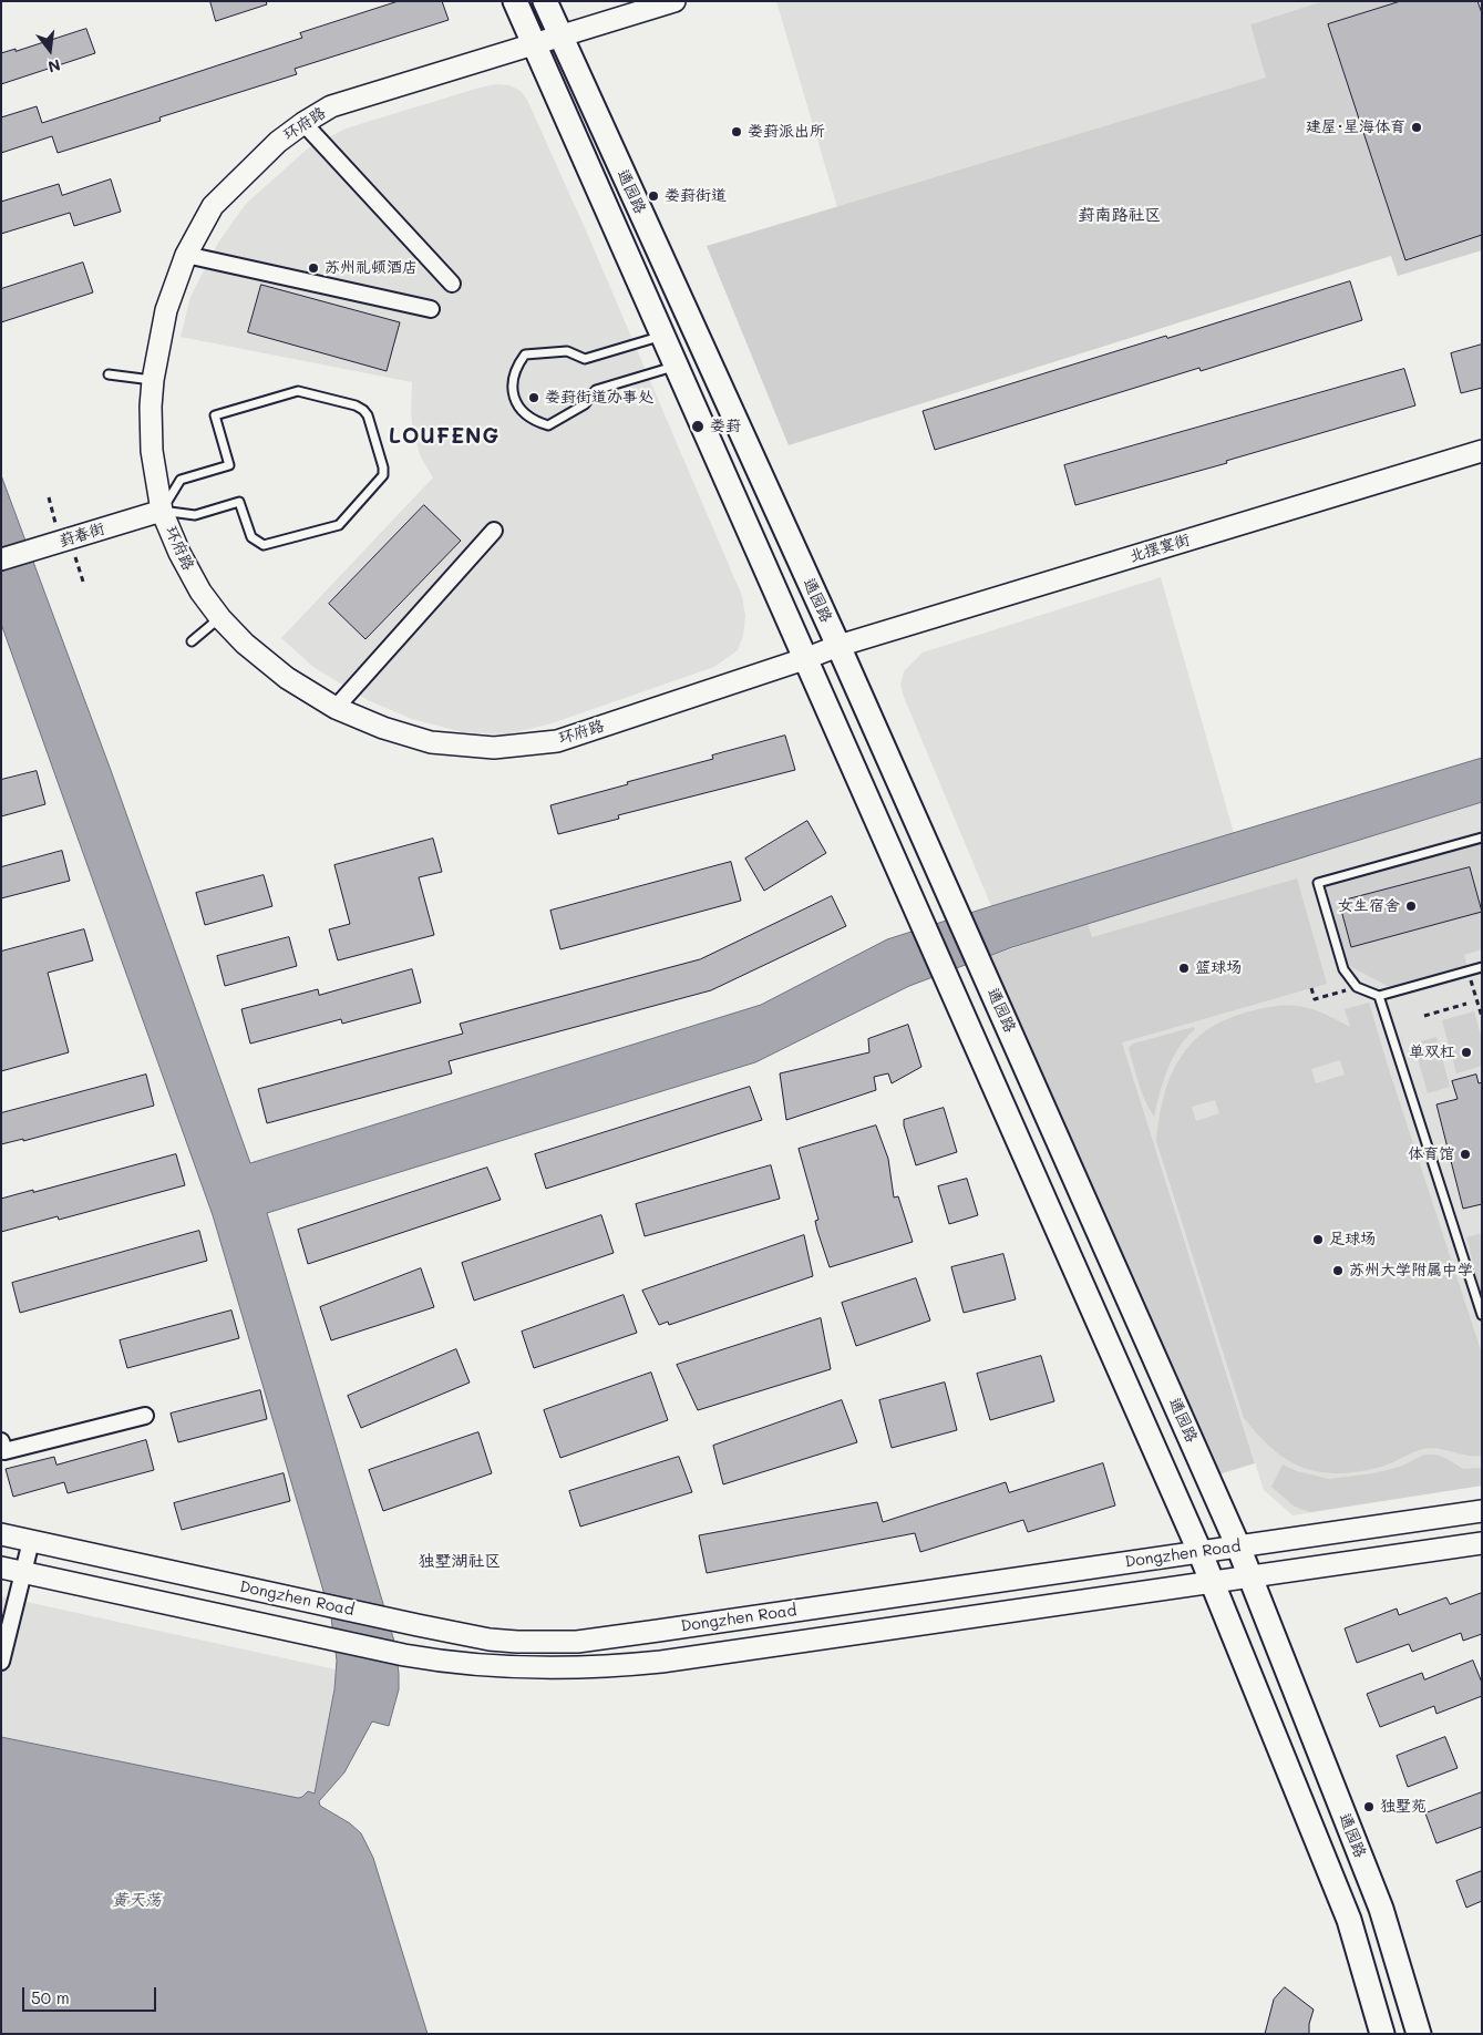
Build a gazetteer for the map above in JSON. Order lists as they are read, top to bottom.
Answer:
{
  "streets": {
    "main road": [
      "环府路",
      "通园路",
      "葑春街",
      "北摆宴街",
      "Dongzhen Road"
    ]
  },
  "crossings": [
    ["环府路", "通园路"],
    ["环府路", "葑春街"],
    ["环府路", "北摆宴街"],
    ["通园路", "北摆宴街"],
    ["通园路", "Dongzhen Road"]
  ],
  "districts": ["葑南路社区", "LOUFENG", "独墅湖社区"],
  "water": ["黄天荡"],
  "places": [
    "建屋·星海体育",
    "娄葑派出所",
    "娄葑街道",
    "苏州礼顿酒店",
    "娄葑街道办事处",
    "娄葑",
    "女生宿舍",
    "篮球场",
    "单双杠",
    "体育馆",
    "足球场",
    "苏州大学附属中学",
    "独墅苑"
  ],
  "scale_bar": "50 m",
  "north": "bottom"
}
